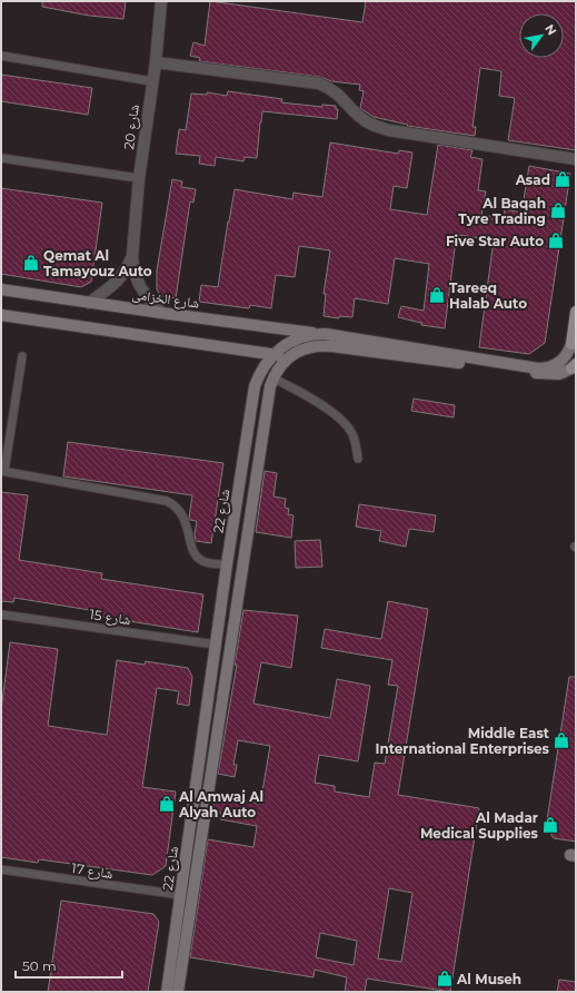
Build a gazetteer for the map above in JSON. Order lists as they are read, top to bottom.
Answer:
{
  "streets": {
    "street": ["شارع 20", "شارع الخزامى", "شارع 22"],
    "lane": ["شارع 15", "شارع 17"]
  },
  "crossings": [
    ["شارع 20", "شارع الخزامى"],
    ["شارع الخزامى", "شارع 22"],
    ["شارع 22", "شارع 15"],
    ["شارع 22", "شارع 17"]
  ],
  "places": {
    "shop": [
      "Asad",
      "Al Baqah Tyre Trading",
      "Five Star Auto",
      "Qemat Al Tamayouz Auto",
      "Tareeq Halab Auto",
      "Middle East International Enterprises",
      "Al Amwaj Al Alyah Auto",
      "Al Madar Medical Supplies",
      "Al Museh"
    ]
  },
  "scale_bar": "50 m",
  "north": "top right"
}
